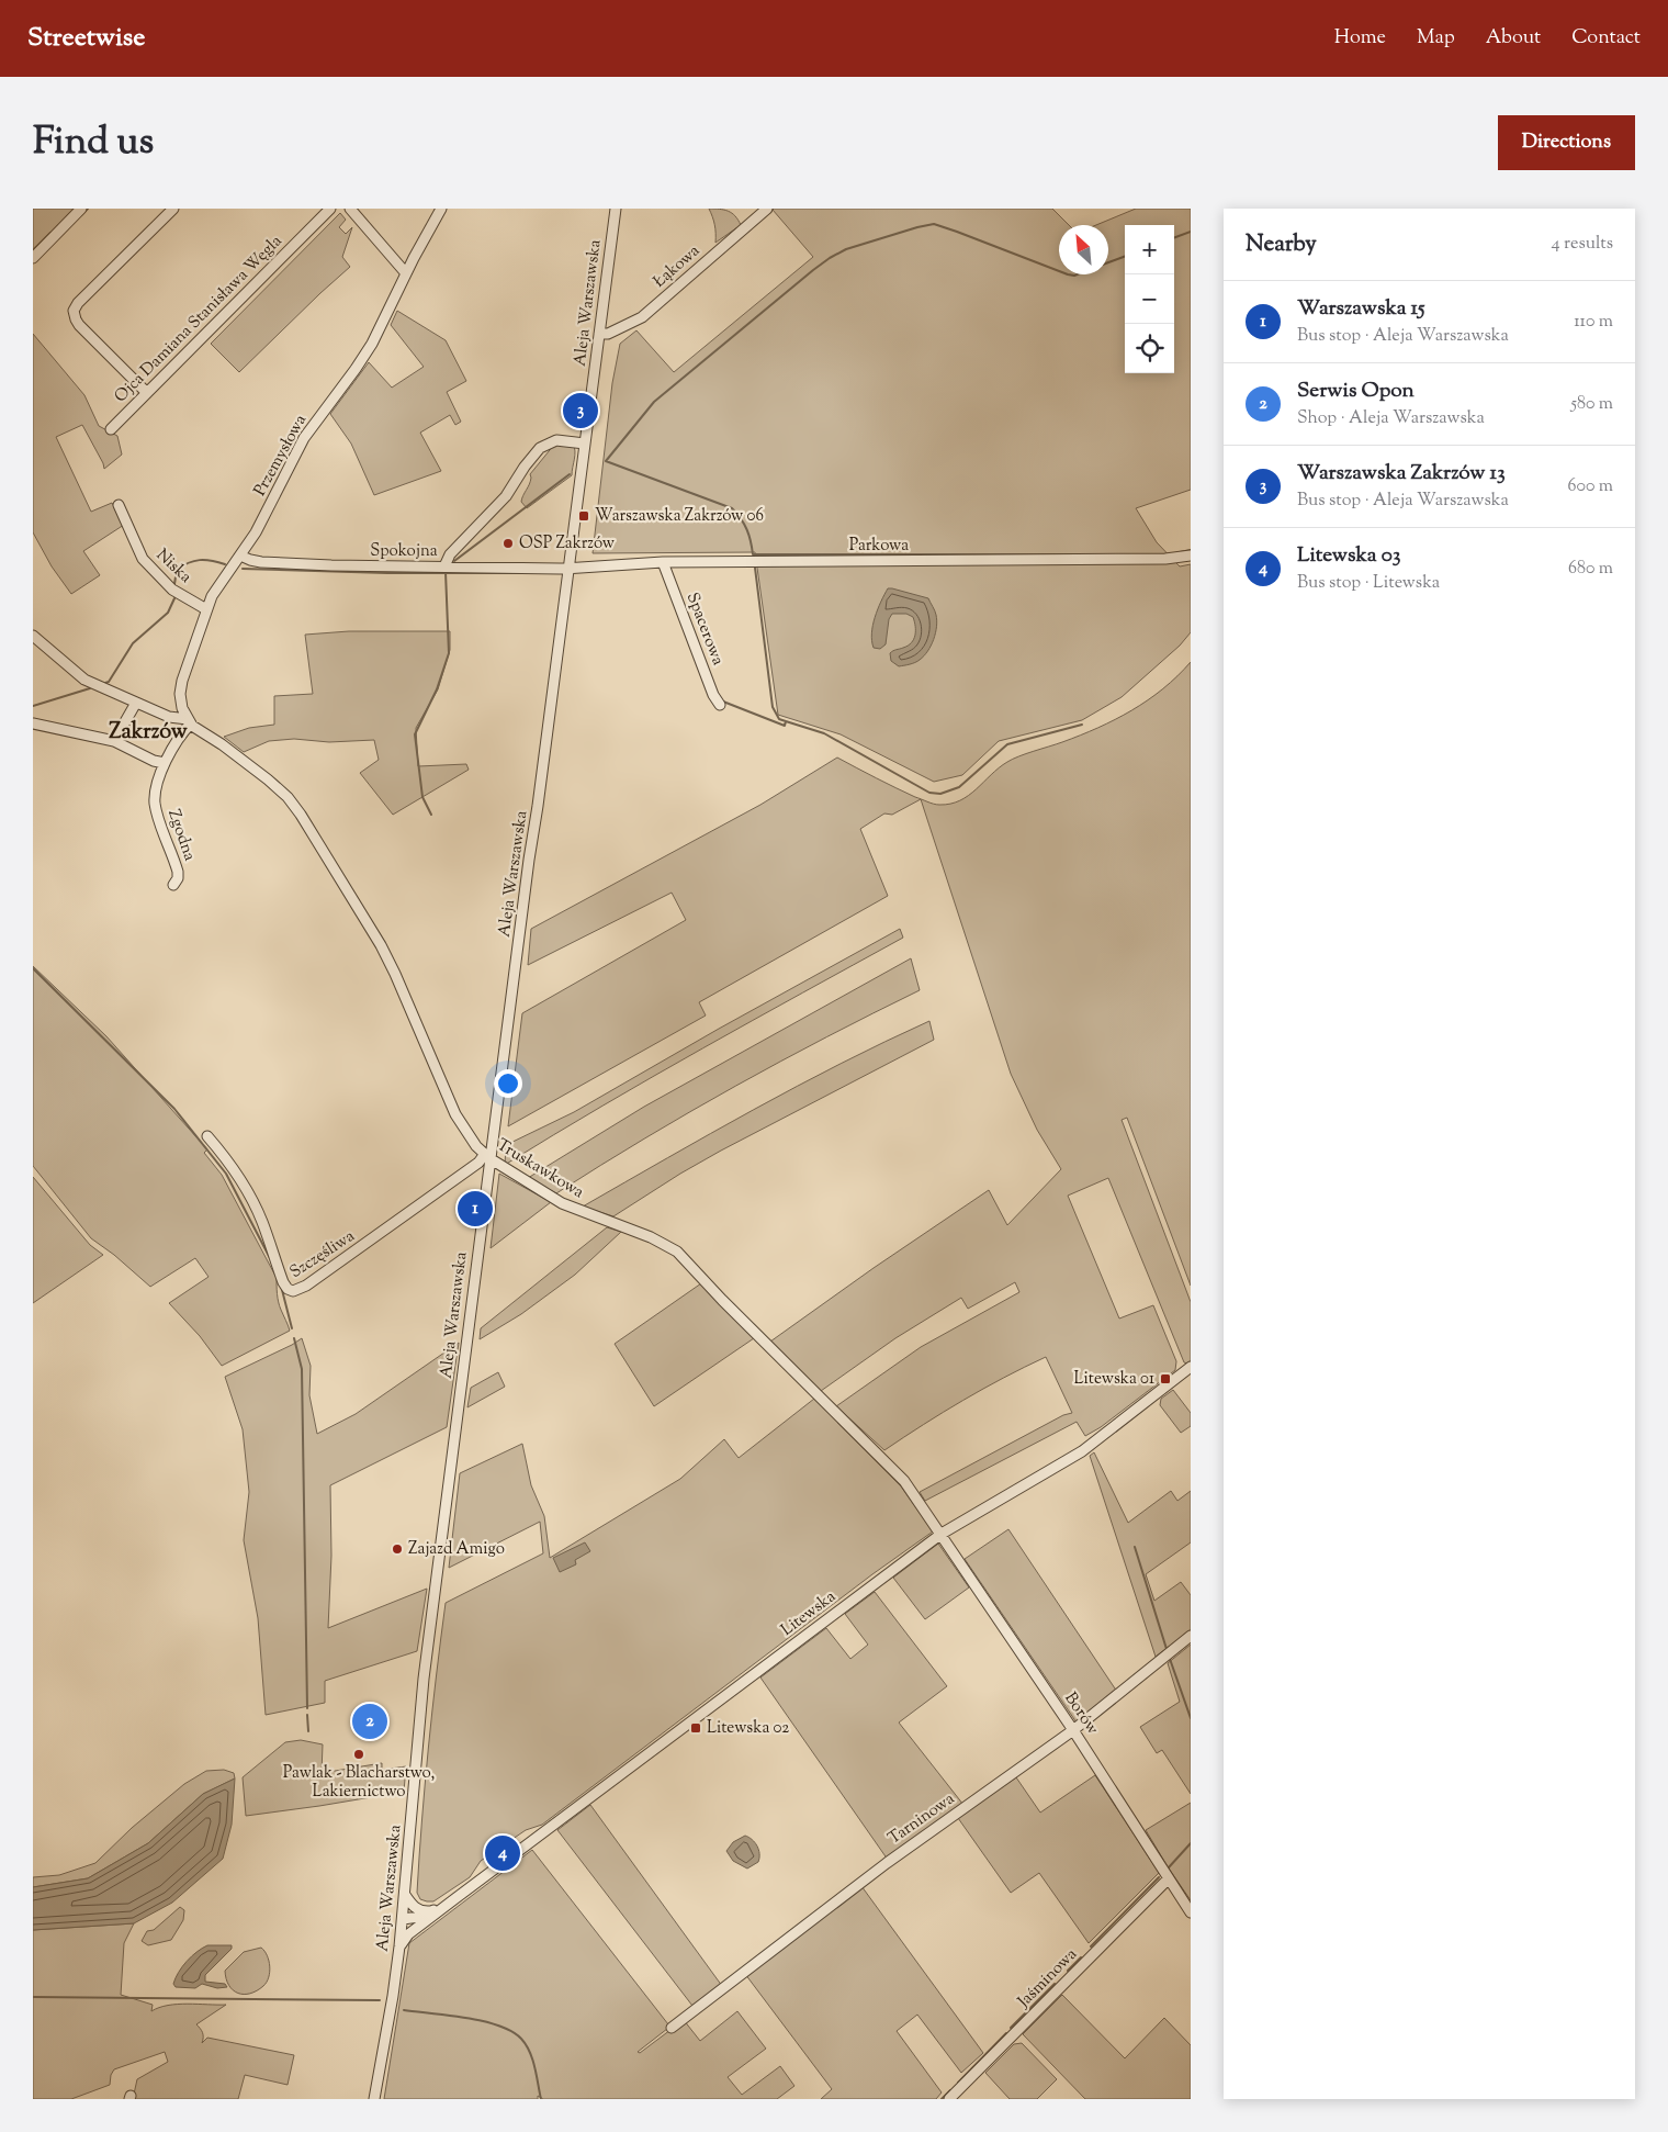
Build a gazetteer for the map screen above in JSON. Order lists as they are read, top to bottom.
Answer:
{
  "streets": {
    "street": [
      "Łąkowa",
      "Aleja Warszawska",
      "Ojca Damiana Stanisława Węgla",
      "Przemysłowa",
      "Parkowa",
      "Spokojna",
      "Niska",
      "Spacerowa",
      "Zgodna",
      "Truskawkowa",
      "Szczęśliwa",
      "Litewska",
      "Borów",
      "Tarninowa",
      "Jaśminowa"
    ]
  },
  "crossings": [
    ["Łąkowa", "Aleja Warszawska"],
    ["Aleja Warszawska", "Parkowa"],
    ["Aleja Warszawska", "Spokojna"],
    ["Aleja Warszawska", "Truskawkowa"],
    ["Aleja Warszawska", "Szczęśliwa"],
    ["Przemysłowa", "Spokojna"],
    ["Przemysłowa", "Niska"],
    ["Przemysłowa", "Zgodna"],
    ["Przemysłowa", "Truskawkowa"],
    ["Parkowa", "Spokojna"],
    ["Parkowa", "Spacerowa"],
    ["Zgodna", "Truskawkowa"],
    ["Truskawkowa", "Szczęśliwa"],
    ["Truskawkowa", "Litewska"],
    ["Truskawkowa", "Borów"],
    ["Litewska", "Borów"],
    ["Borów", "Tarninowa"],
    ["Borów", "Jaśminowa"]
  ],
  "districts": ["Zakrzów"],
  "places": {
    "transit": ["Warszawska Zakrzów 06", "Litewska 01", "Litewska 02"],
    "other": ["OSP Zakrzów", "Zajazd Amigo", "Pawlak - Blacharstwo, Lakiernictwo"]
  },
  "north": "top left",
  "page": {
    "header": "Streetwise",
    "nav": [
      "Home",
      "Map",
      "About",
      "Contact"
    ],
    "title": "Find us",
    "buttons": "Directions",
    "heading": ["Nearby", "4 results"],
    "map_buttons": ["+", "−"],
    "list": [
      {
        "mark": "1",
        "name": "Warszawska 15",
        "note": "Bus stop · Aleja Warszawska",
        "value": "110 m"
      },
      {
        "mark": "2",
        "name": "Serwis Opon",
        "note": "Shop · Aleja Warszawska",
        "value": "580 m"
      },
      {
        "mark": "3",
        "name": "Warszawska Zakrzów 13",
        "note": "Bus stop · Aleja Warszawska",
        "value": "600 m"
      },
      {
        "mark": "4",
        "name": "Litewska 03",
        "note": "Bus stop · Litewska",
        "value": "680 m"
      }
    ],
    "pins": [
      "3",
      "1",
      "2",
      "4"
    ]
  }
}
